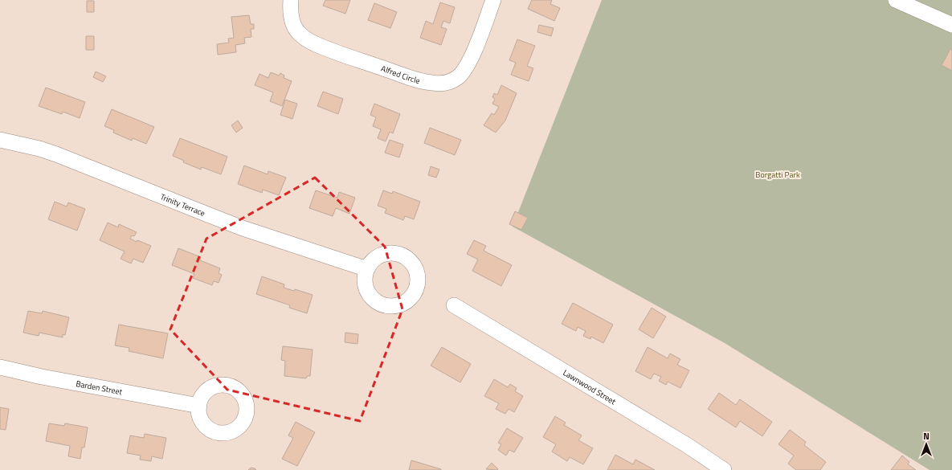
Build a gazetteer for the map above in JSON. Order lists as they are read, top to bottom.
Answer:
{
  "streets": {
    "street": [
      "Alfred Circle",
      "Trinity Terrace",
      "Lawnwood Street",
      "Barden Street"
    ]
  },
  "parks": ["Borgatti Park"],
  "north": "top"
}
